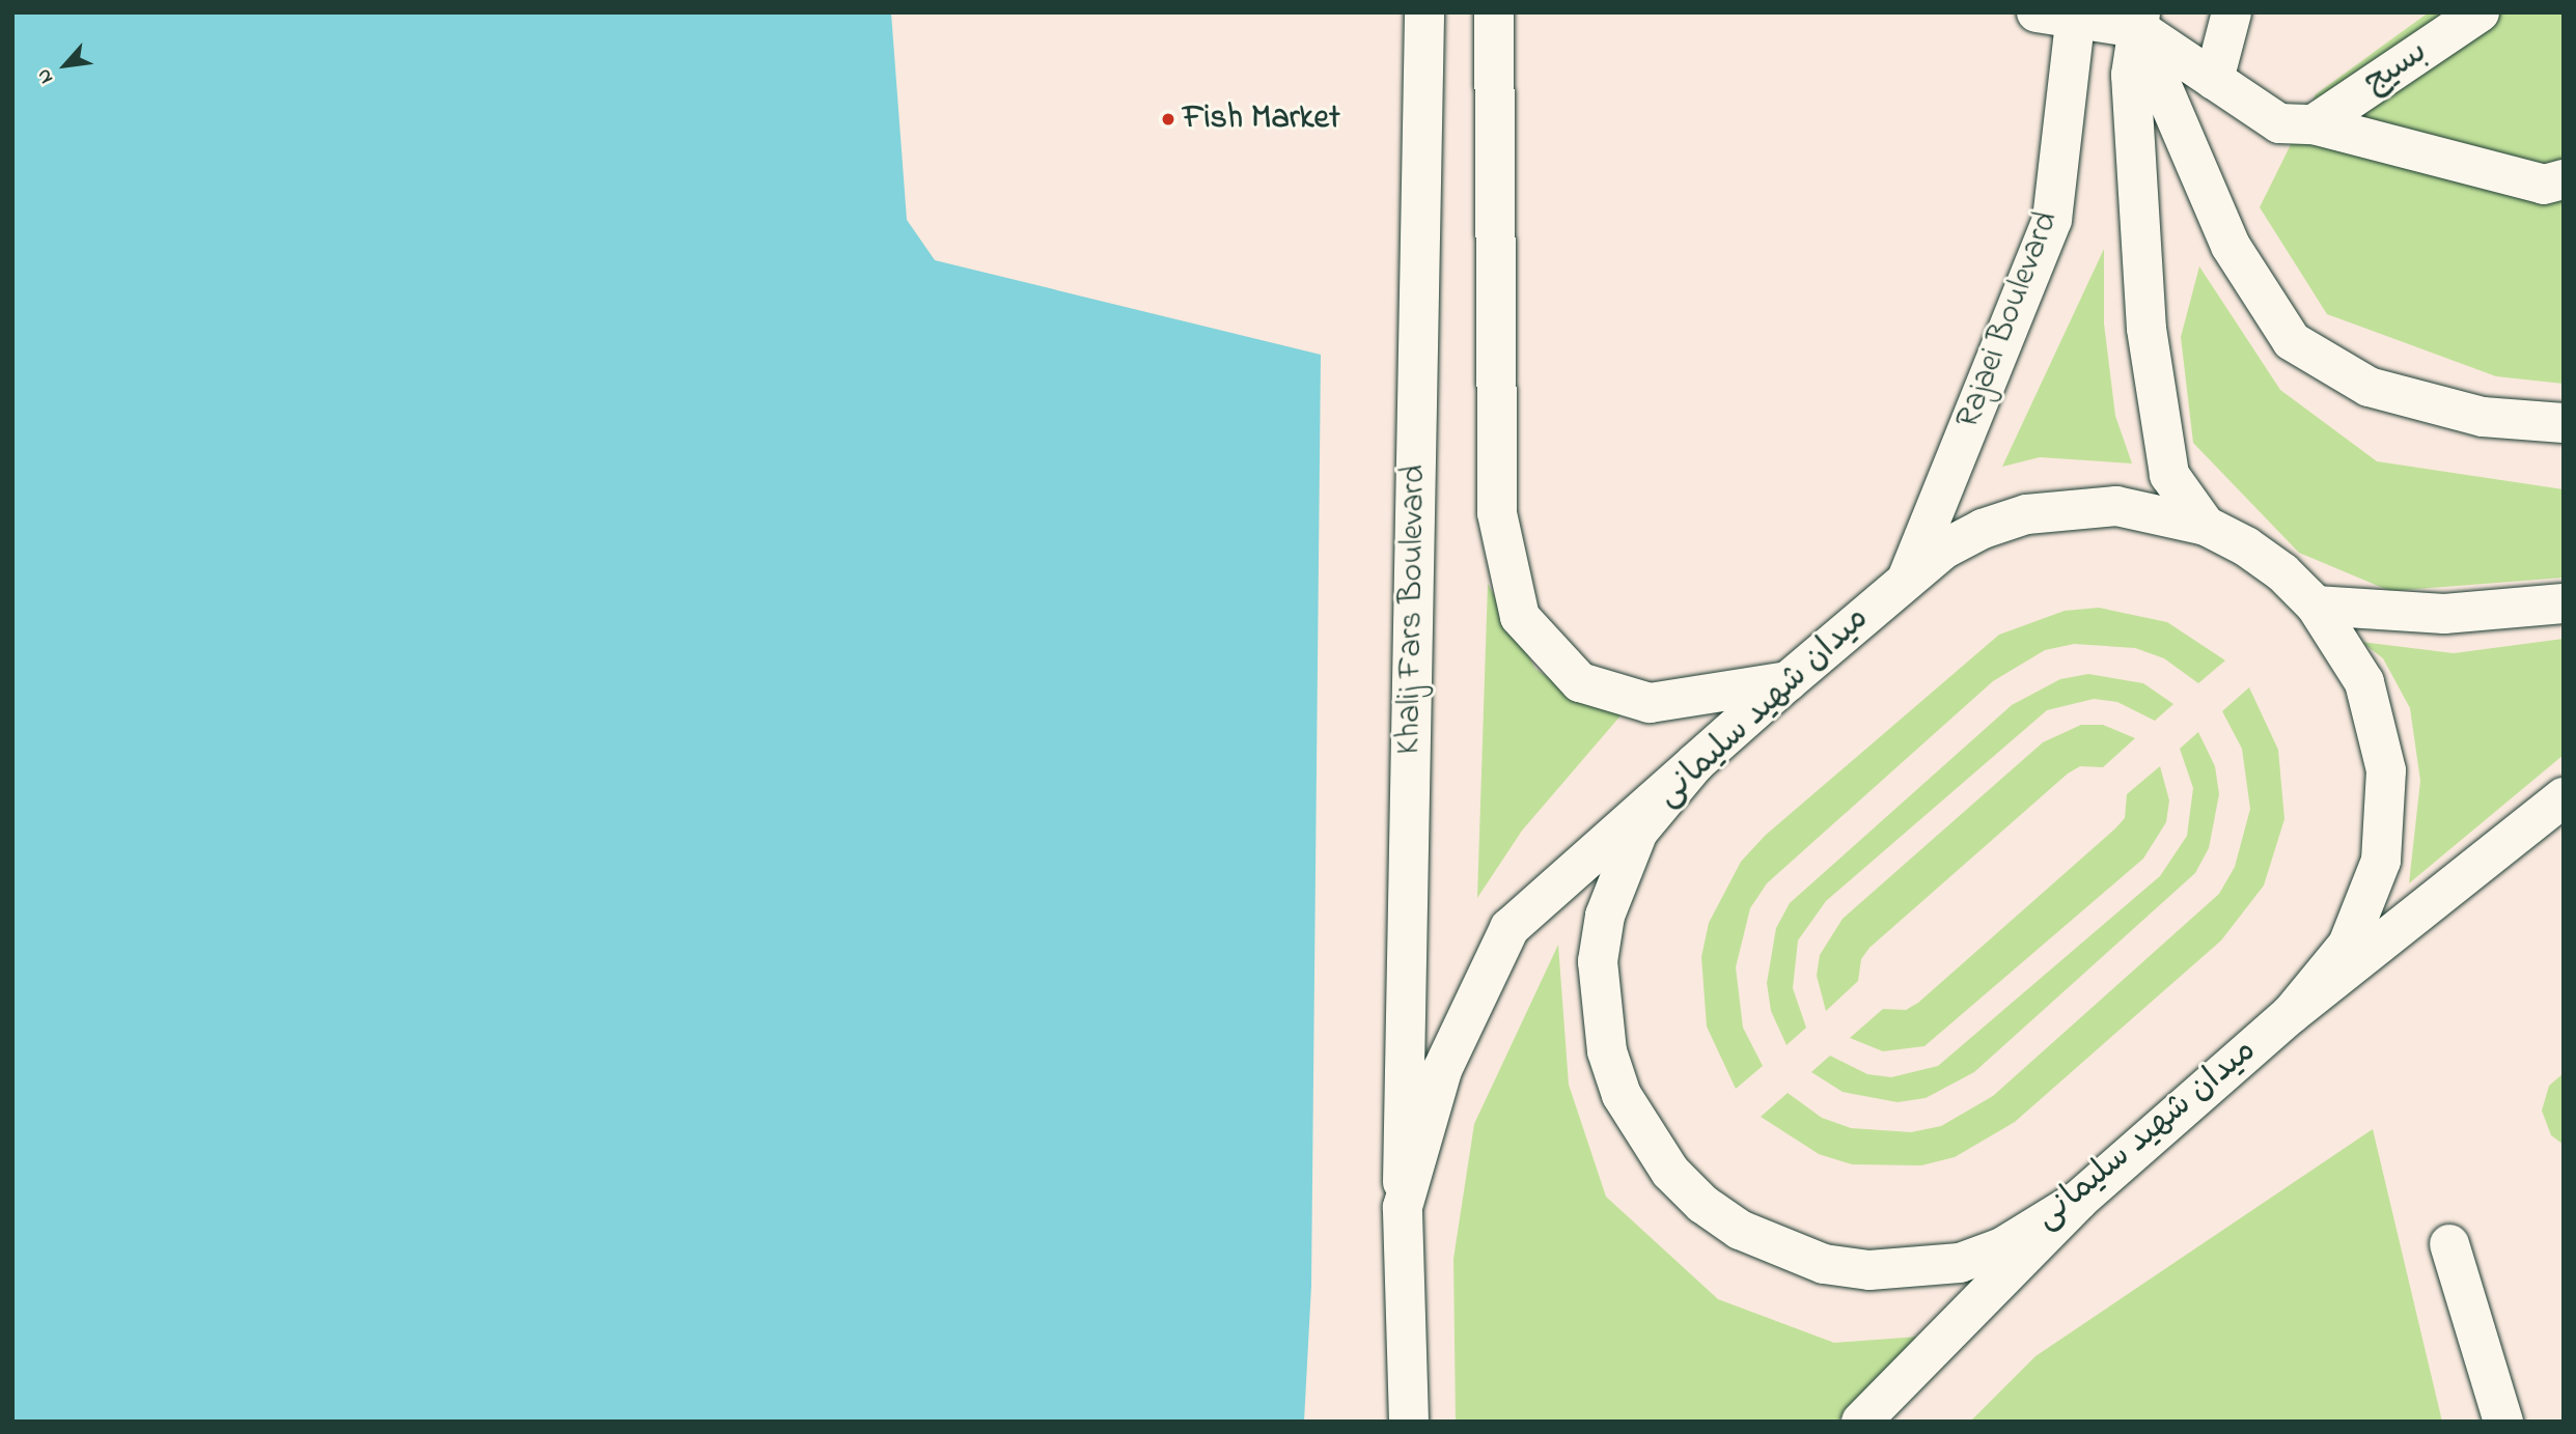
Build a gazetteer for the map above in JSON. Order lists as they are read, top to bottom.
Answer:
{
  "streets": {
    "main road": [
      "بسیج",
      "Rajaei Boulevard",
      "Khalij Fars Boulevard",
      "میدان شهید سلیمانی"
    ]
  },
  "crossings": [
    ["Rajaei Boulevard", "میدان شهید سلیمانی"]
  ],
  "places": ["Fish Market"],
  "north": "bottom left"
}
